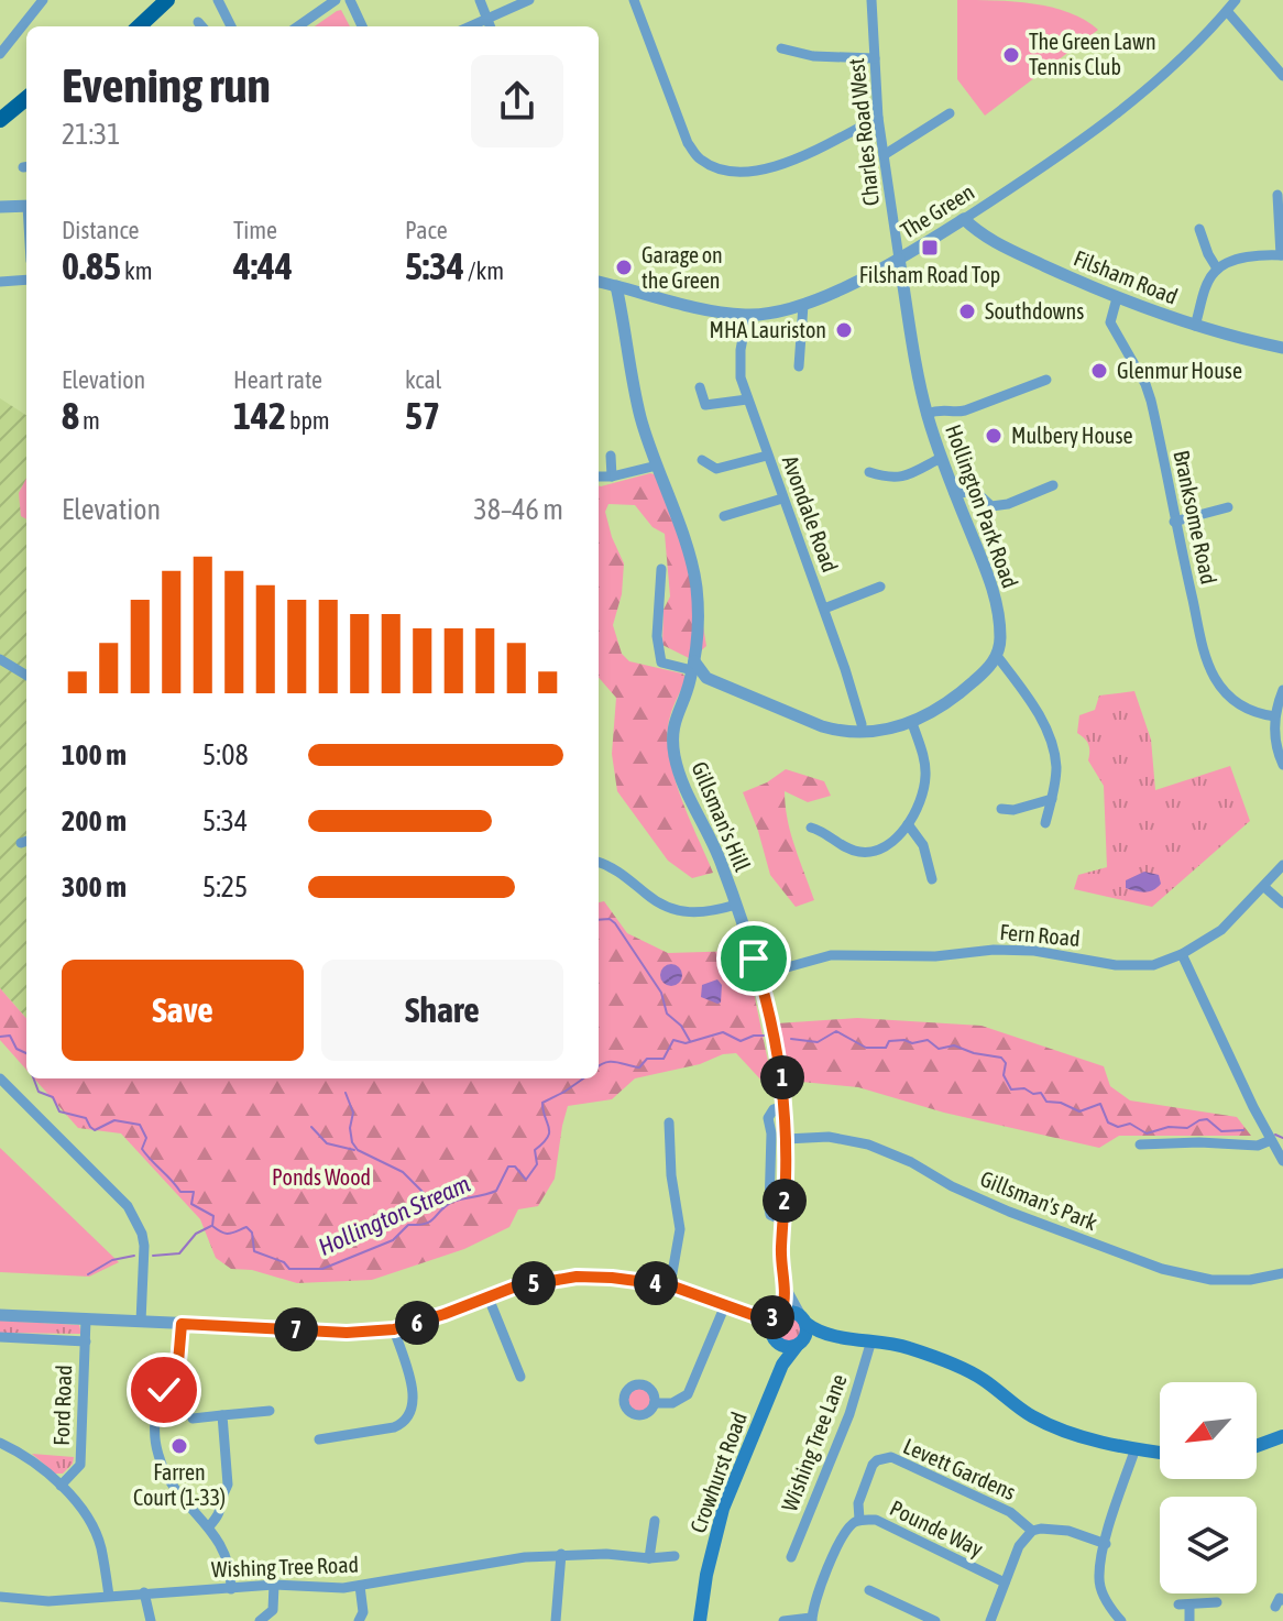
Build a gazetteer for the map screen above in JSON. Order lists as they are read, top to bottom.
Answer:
{
  "streets": {
    "main road": ["Crowhurst Road"],
    "street": [
      "Charles Road West",
      "The Green",
      "Filsham Road",
      "Hollington Park Road",
      "Avondale Road",
      "Branksome Road",
      "Gillsman's Hill",
      "Fern Road",
      "Gillsman's Park",
      "Ford Road",
      "Wishing Tree Lane",
      "Levett Gardens",
      "Pounde Way",
      "Wishing Tree Road"
    ]
  },
  "crossings": [
    ["Charles Road West", "The Green"],
    ["Charles Road West", "Hollington Park Road"],
    ["The Green", "Filsham Road"],
    ["The Green", "Hollington Park Road"],
    ["The Green", "Avondale Road"],
    ["The Green", "Gillsman's Hill"],
    ["Filsham Road", "Branksome Road"],
    ["Gillsman's Hill", "Fern Road"],
    ["Gillsman's Hill", "Gillsman's Park"],
    ["Gillsman's Hill", "Crowhurst Road"],
    ["Levett Gardens", "Pounde Way"]
  ],
  "water": ["Hollington Stream"],
  "parks": ["Ponds Wood"],
  "places": {
    "other": [
      "The Green Lawn Tennis Club",
      "Garage on the Green",
      "Southdowns",
      "MHA Lauriston",
      "Glenmur House",
      "Mulbery House",
      "Farren Court (1-33)"
    ],
    "transit": ["Filsham Road Top"]
  },
  "north": "bottom left",
  "page": {
    "heading": ["Evening run", "21:31"],
    "stats": [
      ["Distance", "0.85 km"],
      ["Time", "4:44"],
      ["Pace", "5:34 /km"],
      ["Elevation", "8 m"],
      ["Heart rate", "142 bpm"],
      ["kcal", "57"]
    ],
    "chart": ["Elevation", "38–46 m"],
    "list": [
      {
        "name": "100 m",
        "note": "5:08"
      },
      {
        "name": "200 m",
        "note": "5:34"
      },
      {
        "name": "300 m",
        "note": "5:25"
      }
    ],
    "buttons": ["Save", "Share"],
    "pins": [
      "1",
      "2",
      "4",
      "5",
      "3",
      "6",
      "7"
    ]
  }
}
